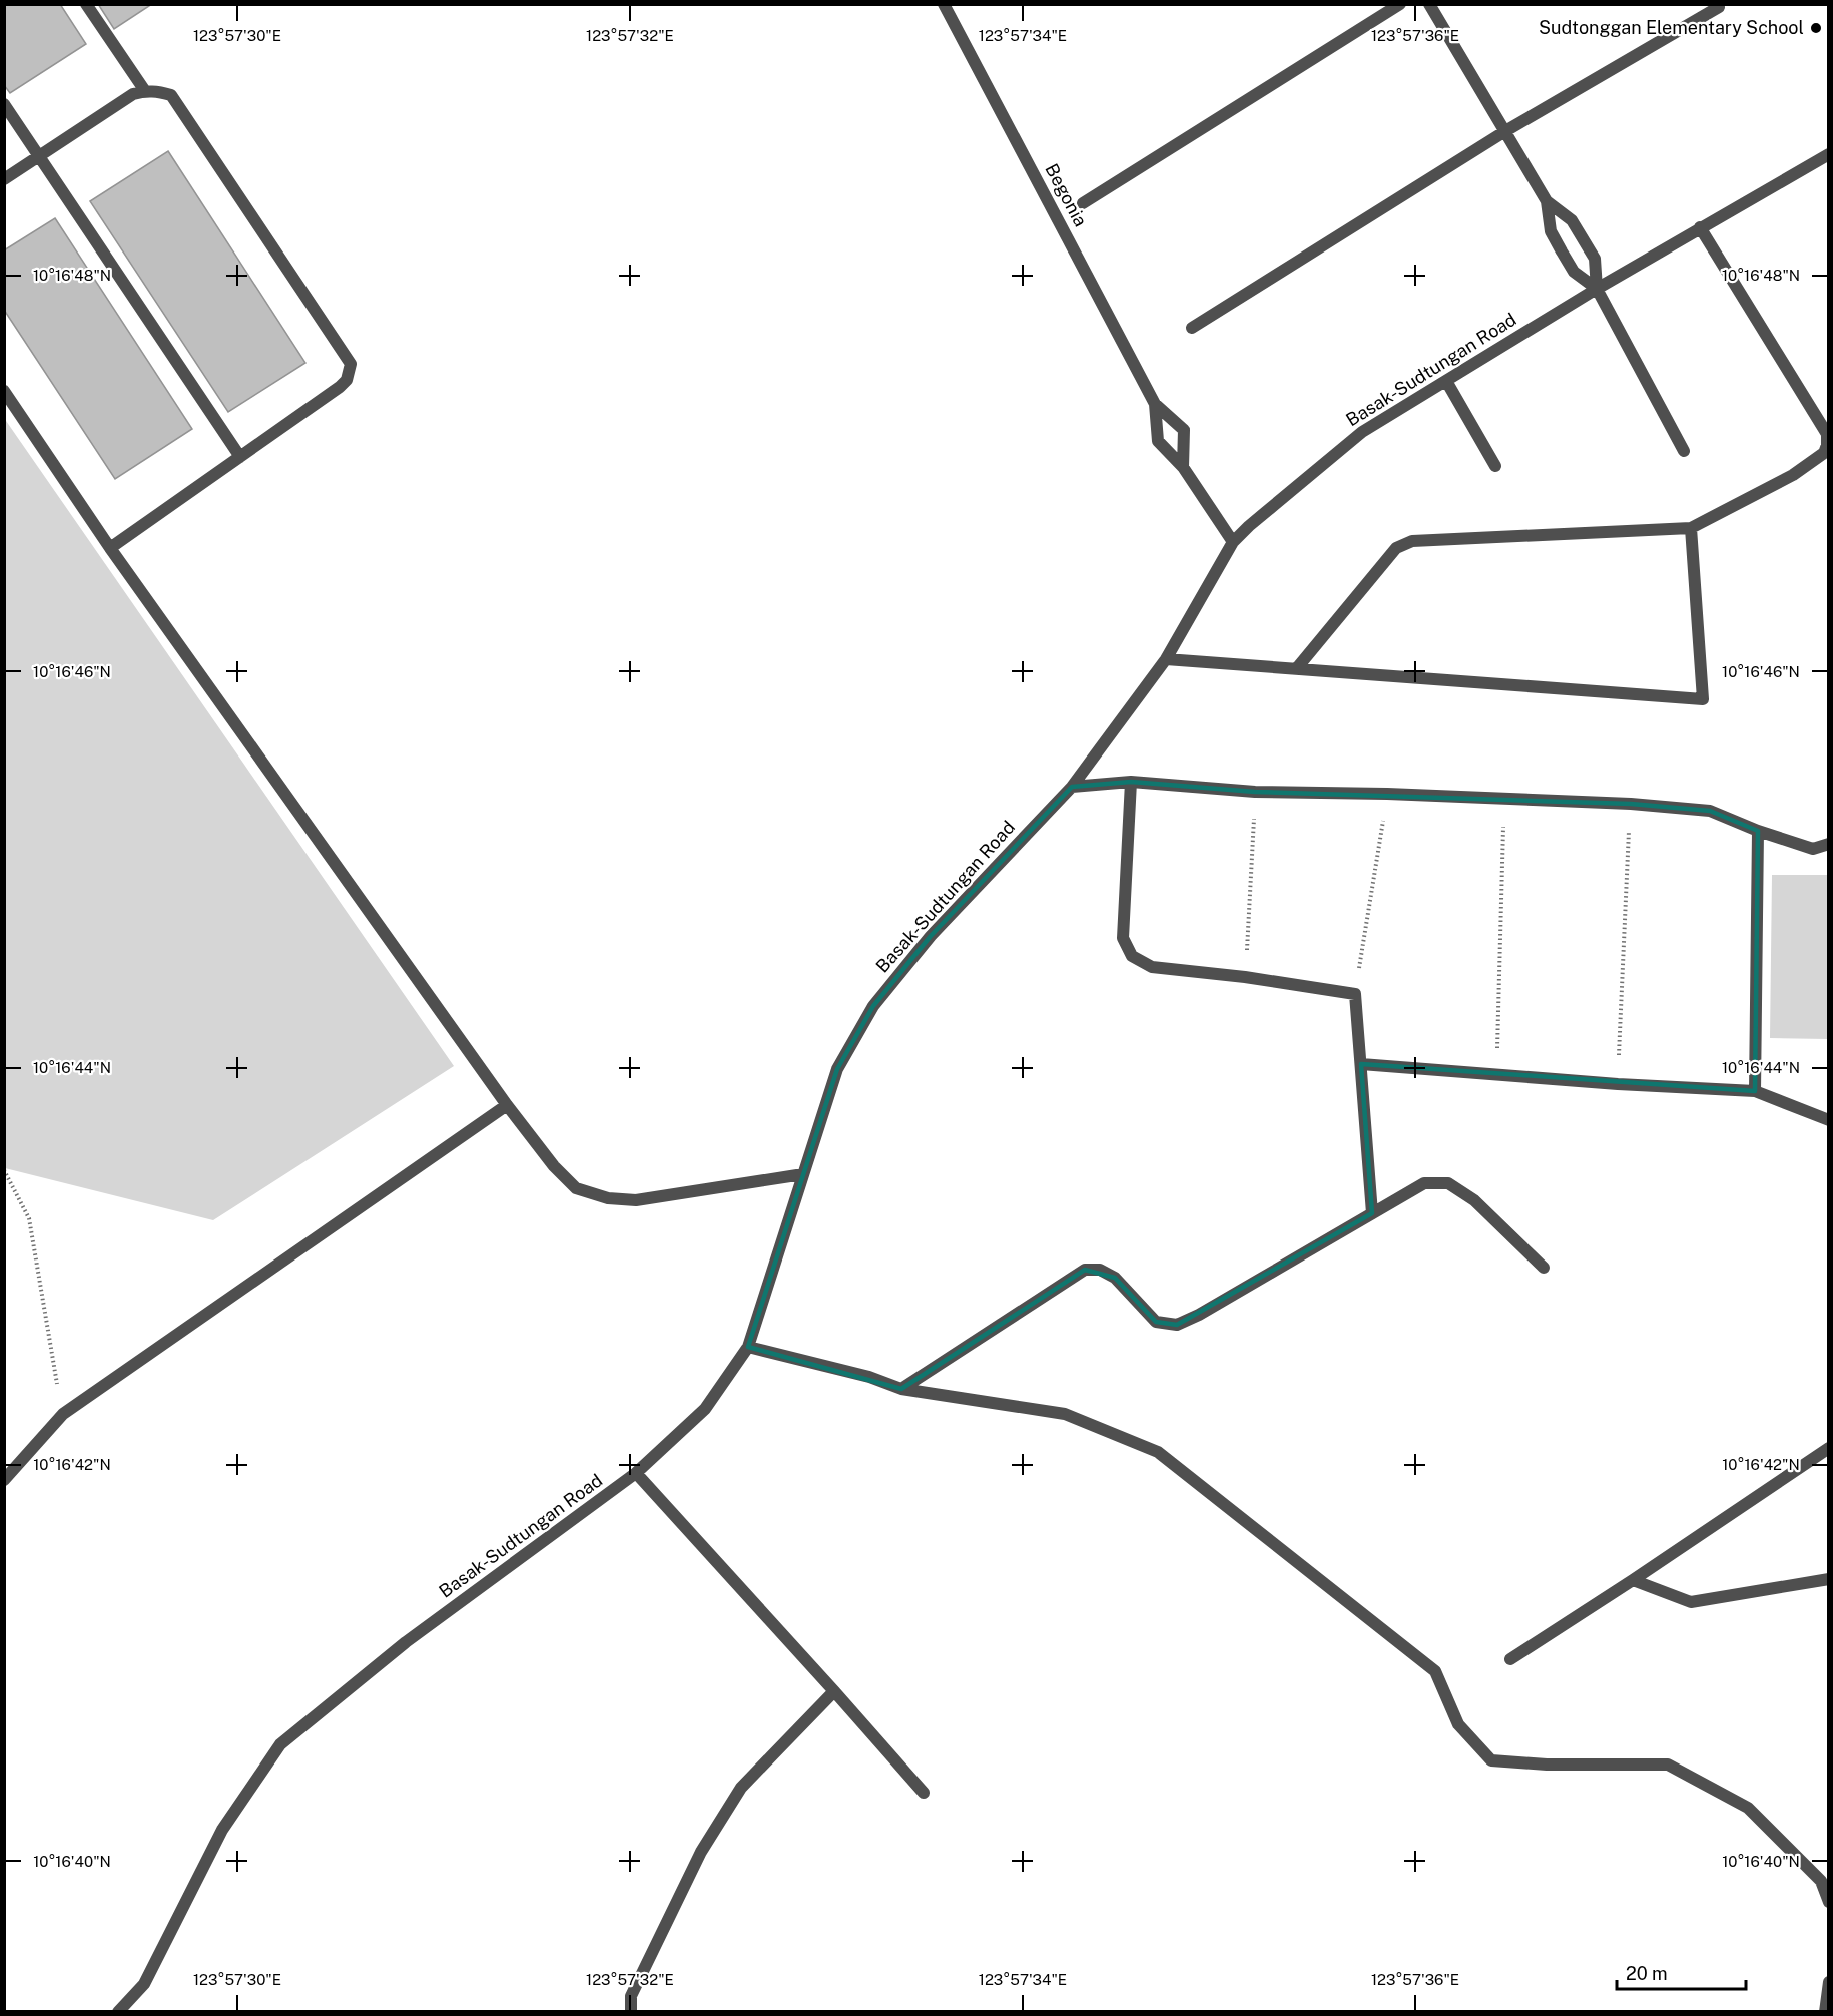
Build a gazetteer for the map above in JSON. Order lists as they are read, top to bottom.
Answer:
{
  "streets": {
    "street": ["Begonia", "Basak-Sudtungan Road"]
  },
  "crossings": [
    ["Begonia", "Basak-Sudtungan Road"]
  ],
  "places": ["Sudtonggan Elementary School"],
  "scale_bar": "20 m",
  "coordinates": [
    "123°57'30\"E",
    "123°57'32\"E",
    "123°57'34\"E",
    "123°57'36\"E",
    "10°16'48\"N",
    "10°16'46\"N",
    "10°16'44\"N",
    "10°16'42\"N",
    "10°16'40\"N"
  ]
}
